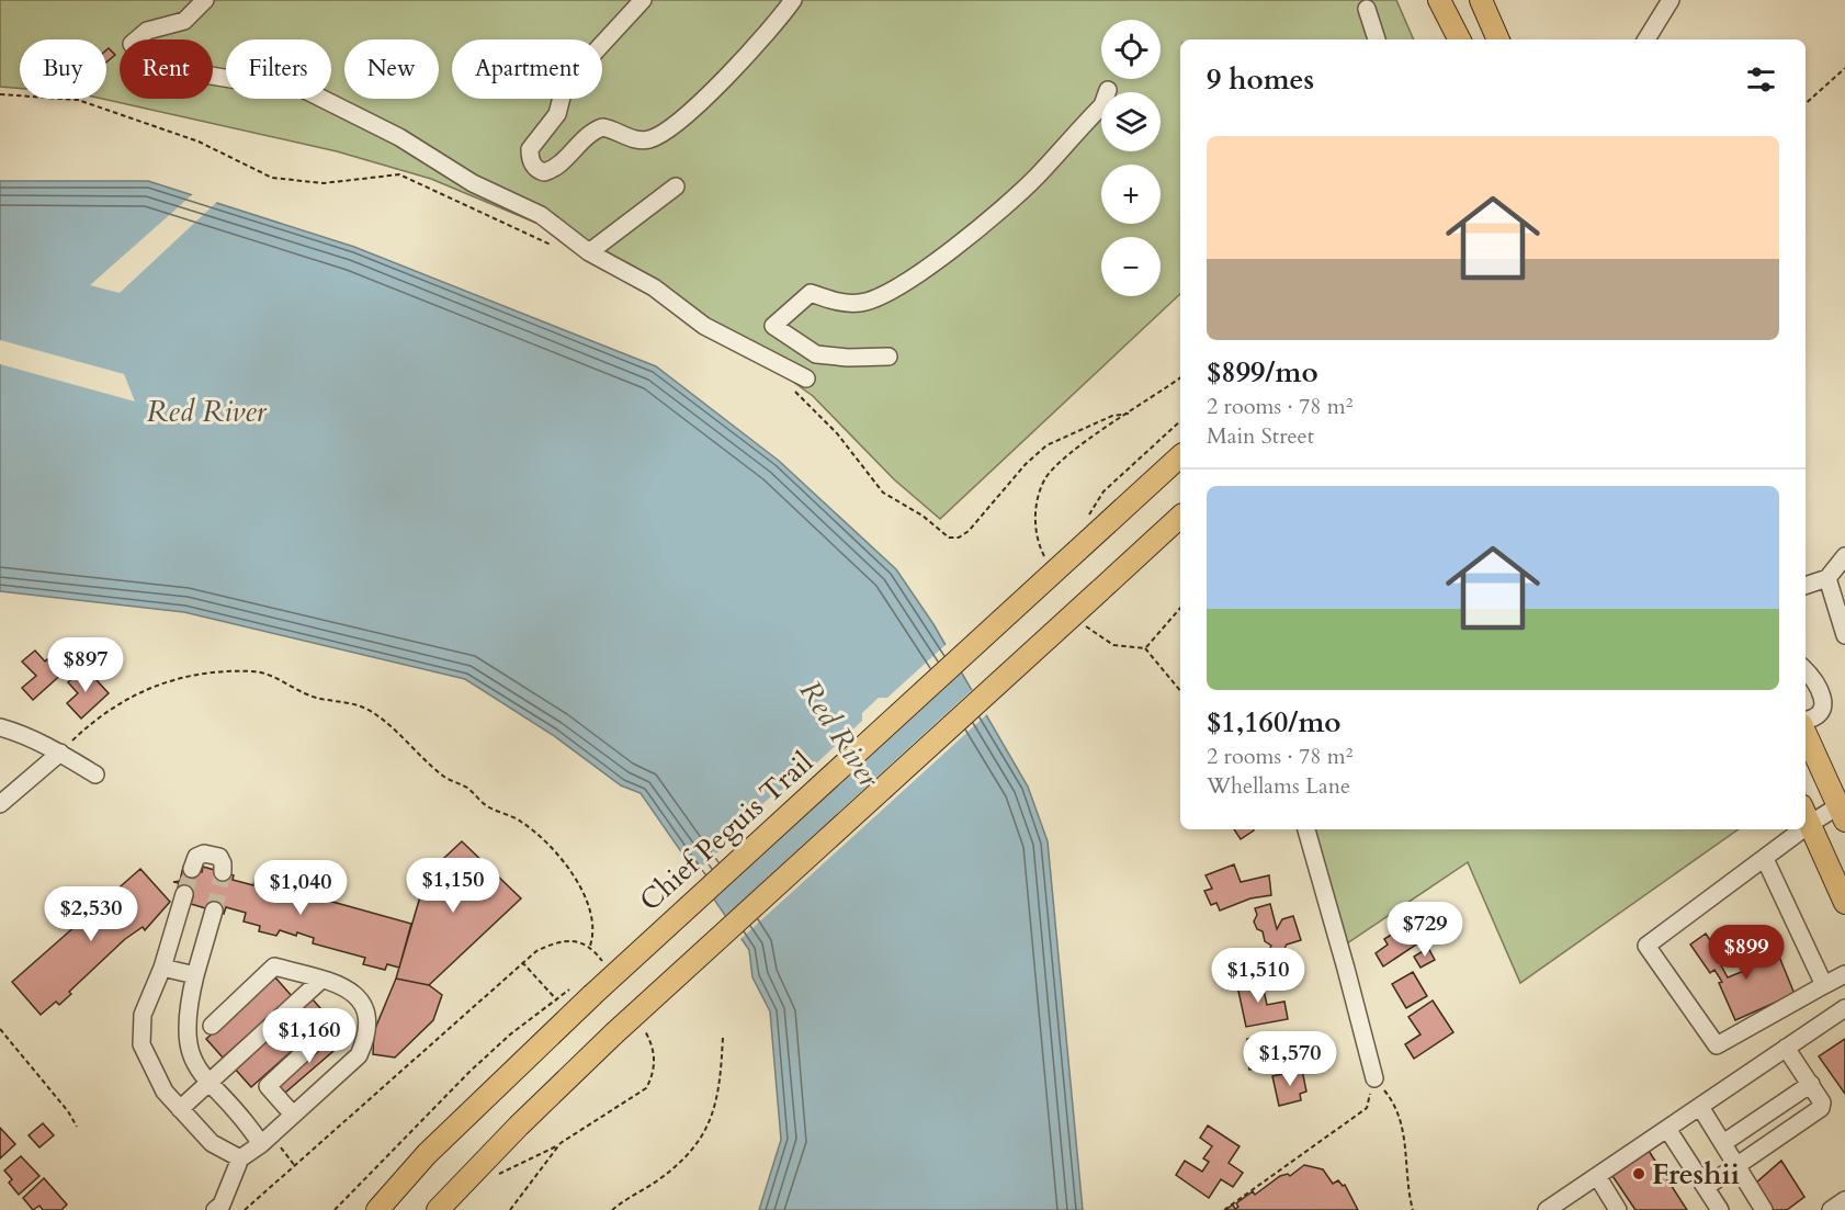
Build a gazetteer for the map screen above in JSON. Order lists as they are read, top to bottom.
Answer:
{
  "streets": {
    "main road": ["Chief Peguis Trail"]
  },
  "water": ["Red River"],
  "places": ["Freshii"],
  "page": {
    "map_buttons": ["+", "−"],
    "chip": [
      "Buy",
      "Rent",
      "Filters",
      "New",
      "Apartment"
    ],
    "heading": "9 homes",
    "list": [
      {
        "name": "$899/mo",
        "note": "2 rooms · 78 m² · Main Street"
      },
      {
        "name": "$1,160/mo",
        "note": "2 rooms · 78 m² · Whellams Lane"
      }
    ],
    "price": [
      "$897",
      "$1,150",
      "$1,040",
      "$2,530",
      "$729",
      "$899",
      "$1,510",
      "$1,160",
      "$1,570"
    ]
  }
}
